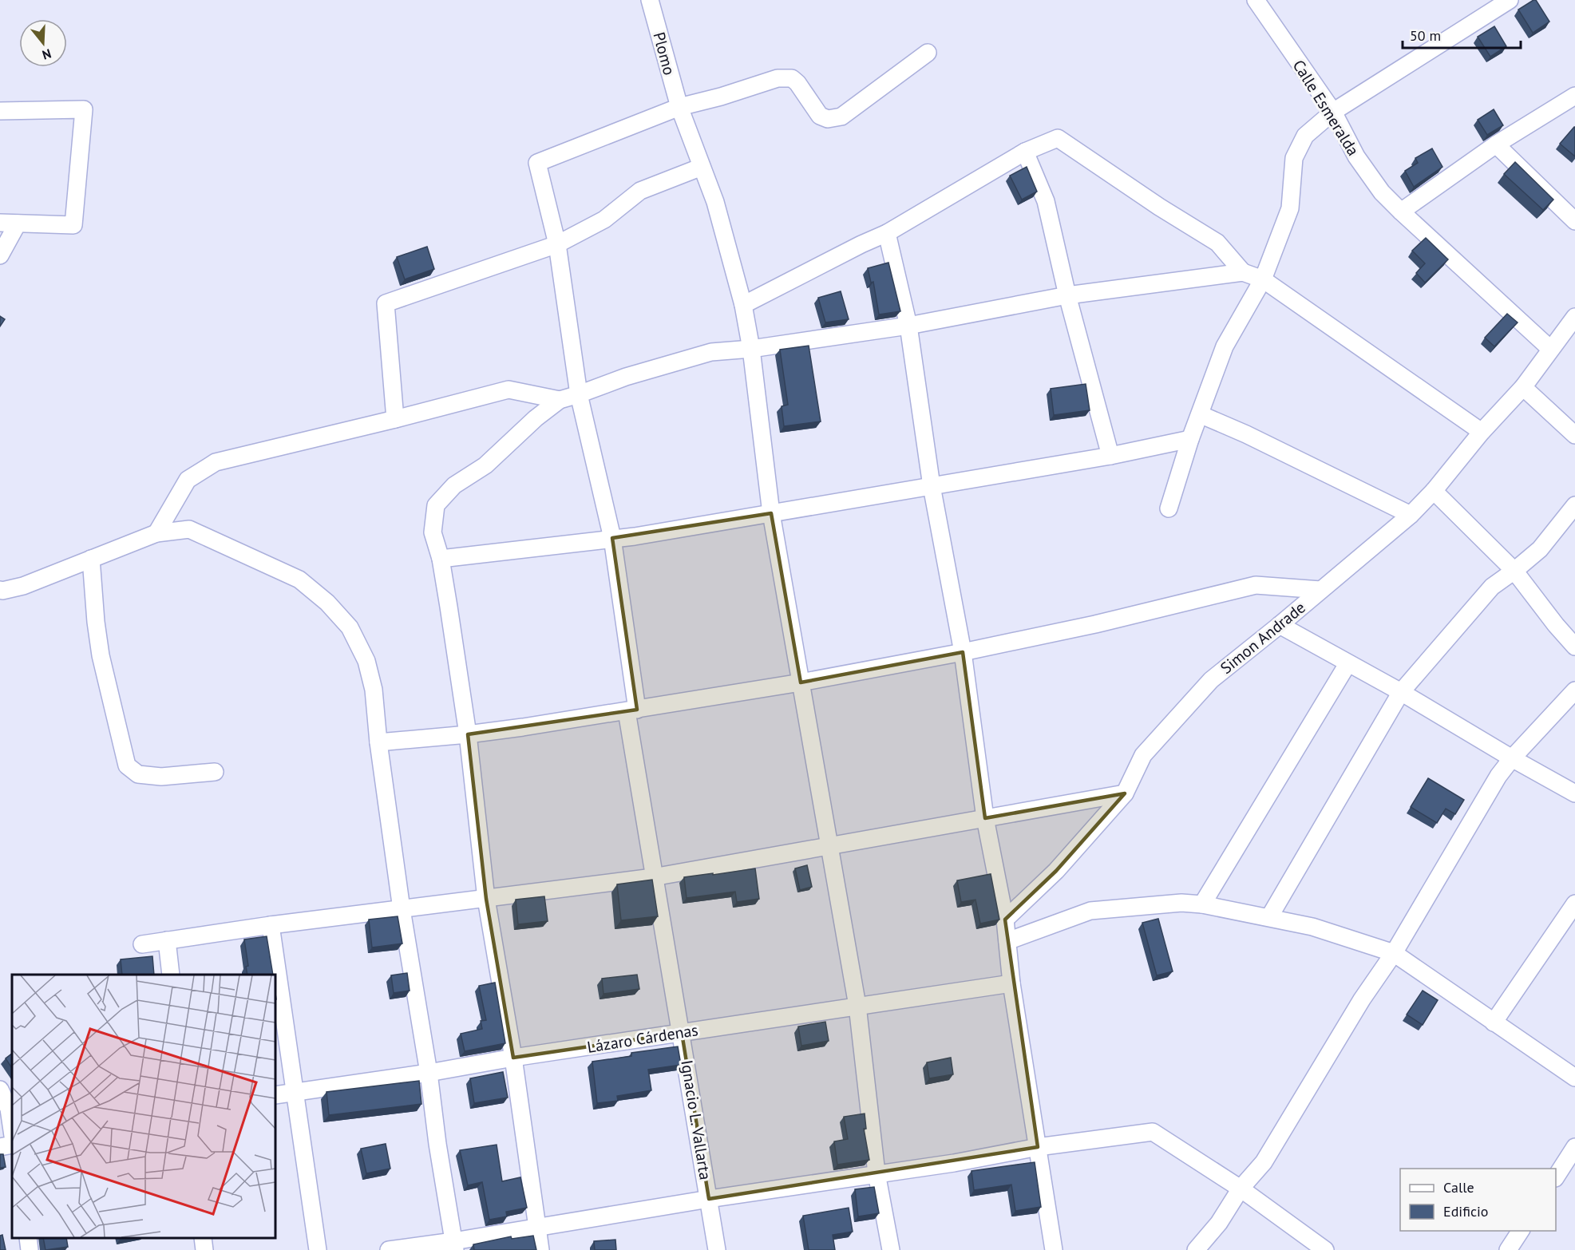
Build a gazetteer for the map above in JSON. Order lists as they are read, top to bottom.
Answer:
{
  "streets": {
    "street": [
      "Plomo",
      "Calle Esmeralda",
      "Simon Andrade",
      "Lázaro Cárdenas",
      "Ignacio L. Vallarta"
    ]
  },
  "crossings": [
    ["Plomo", "Lázaro Cárdenas"],
    ["Plomo", "Ignacio L. Vallarta"],
    ["Calle Esmeralda", "Simon Andrade"],
    ["Lázaro Cárdenas", "Ignacio L. Vallarta"]
  ],
  "legend": ["Calle", "Edificio"],
  "scale_bar": "50 m",
  "north": "bottom"
}
